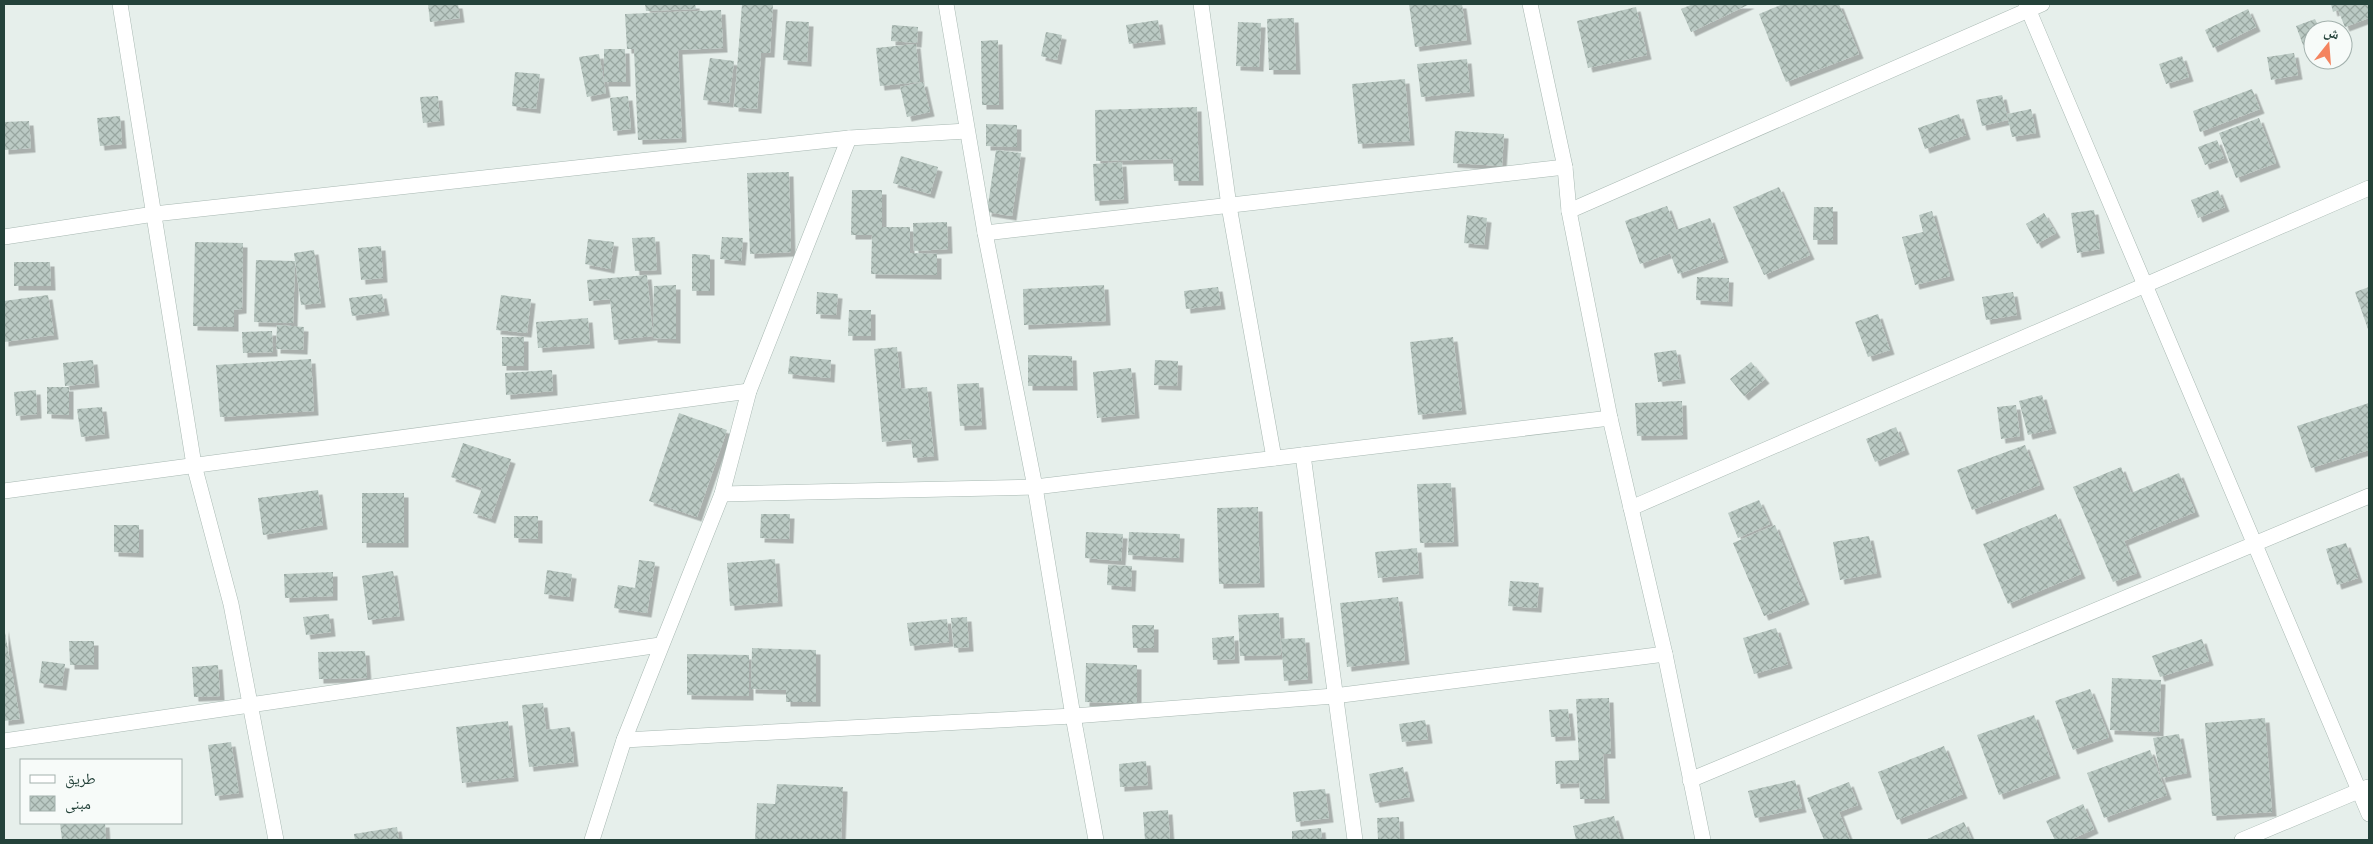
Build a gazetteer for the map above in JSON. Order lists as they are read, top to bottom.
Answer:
{
  "legend": ["طريق", "مبنى"],
  "north": "top"
}
